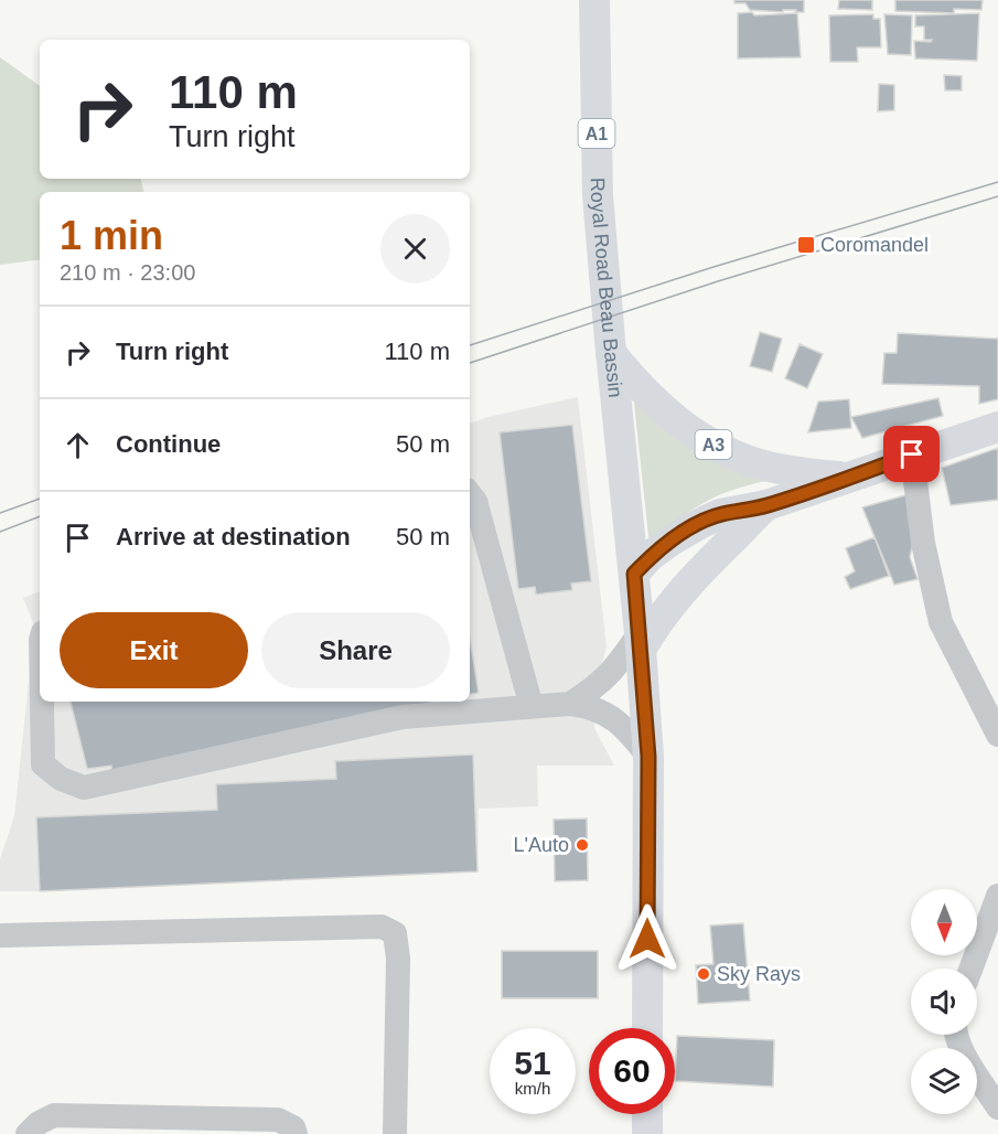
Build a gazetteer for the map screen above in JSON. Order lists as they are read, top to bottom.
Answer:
{
  "streets": {
    "main road": ["A1", "Royal Road Beau Bassin", "A3"]
  },
  "crossings": [
    ["A1", "Royal Road Beau Bassin"],
    ["A1", "A3"],
    ["Royal Road Beau Bassin", "A3"]
  ],
  "places": {
    "transit": ["Coromandel"],
    "other": ["L'Auto", "Sky Rays"]
  },
  "north": "bottom",
  "page": {
    "turn": ["110 m", "Turn right"],
    "heading": ["1 min", "210 m · 23:00"],
    "list": [
      {
        "name": "Turn right",
        "value": "110 m"
      },
      {
        "name": "Continue",
        "value": "50 m"
      },
      {
        "name": "Arrive at destination",
        "value": "50 m"
      }
    ],
    "buttons": ["Exit", "Share"],
    "speed": "51 km/h",
    "limit": "60"
  }
}
